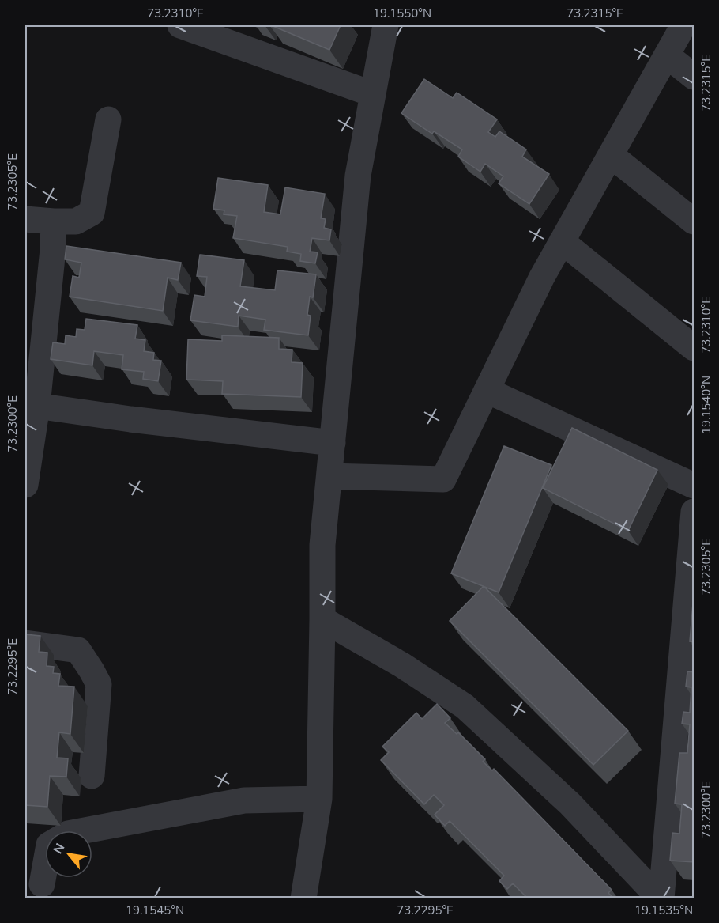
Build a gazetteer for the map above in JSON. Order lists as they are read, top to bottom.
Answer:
{
  "north": "top left",
  "coordinates": [
    "73.2310°E",
    "19.1550°N",
    "73.2315°E",
    "73.2305°E",
    "19.1540°N",
    "73.2300°E",
    "73.2295°E",
    "19.1545°N",
    "19.1535°N"
  ]
}
